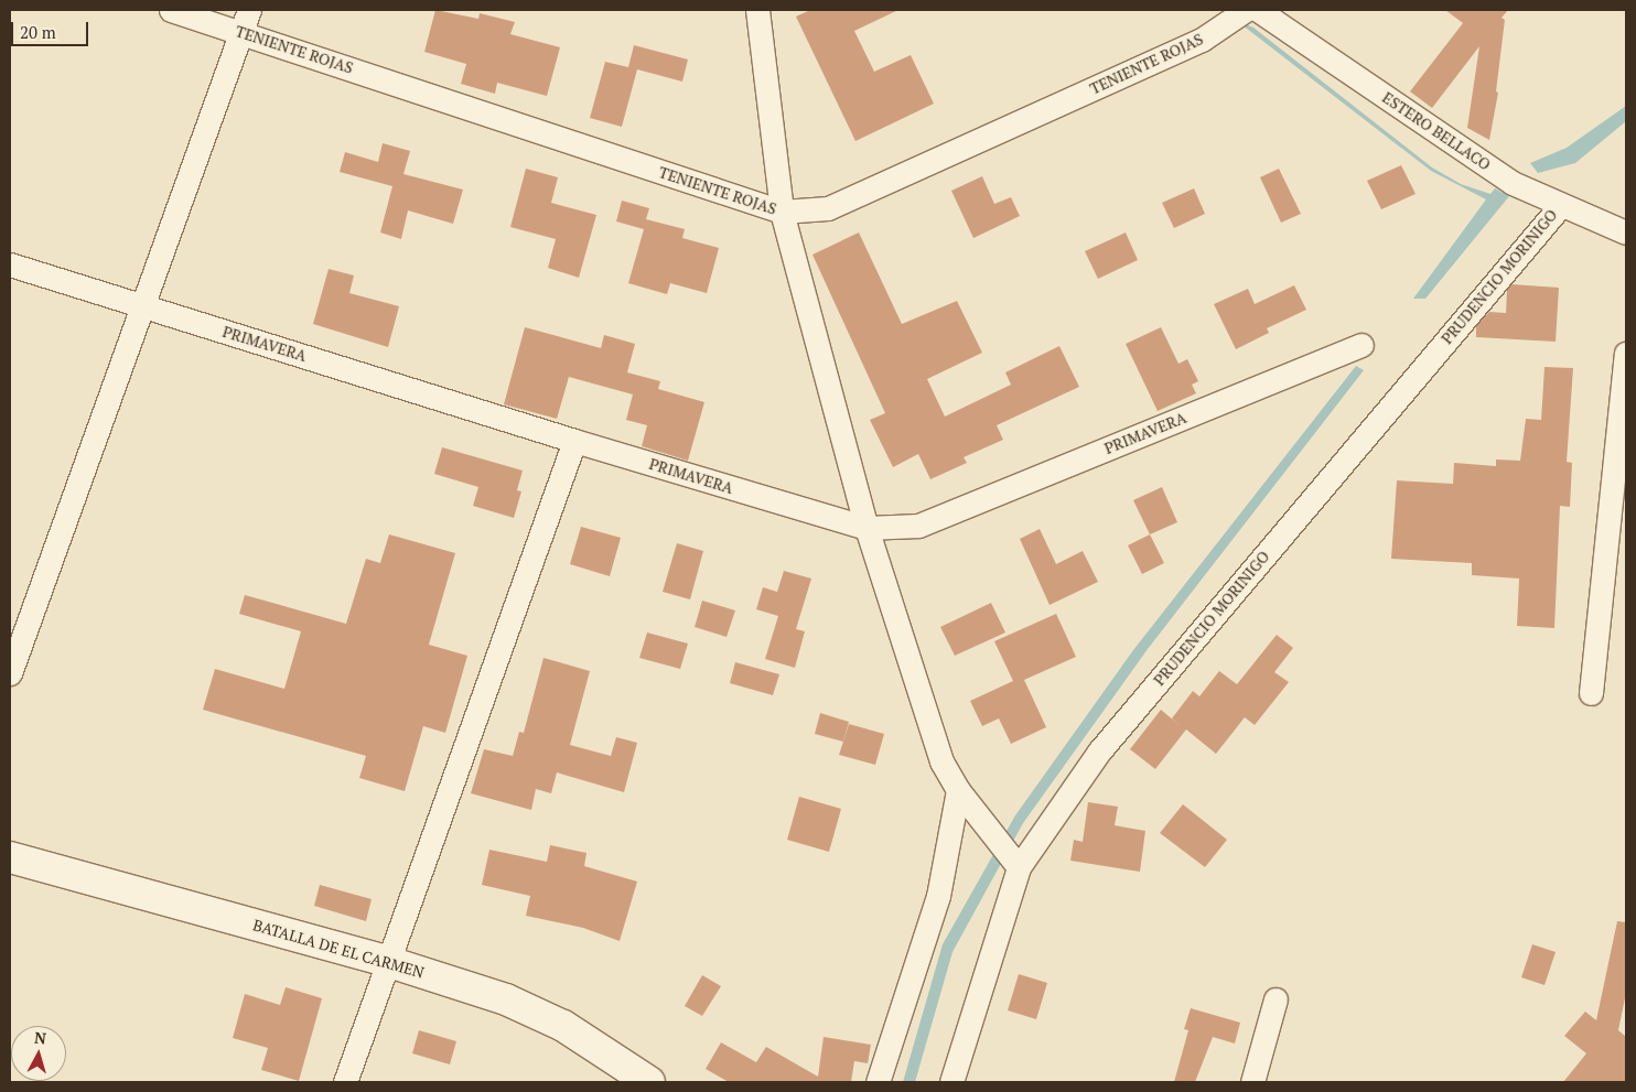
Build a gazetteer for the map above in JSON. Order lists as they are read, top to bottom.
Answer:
{
  "streets": {
    "street": [
      "TENIENTE ROJAS",
      "ESTERO BELLACO",
      "PRUDENCIO MORINIGO",
      "PRIMAVERA",
      "BATALLA DE EL CARMEN"
    ]
  },
  "crossings": [
    ["ESTERO BELLACO", "PRUDENCIO MORINIGO"]
  ],
  "scale_bar": "20 m",
  "north": "top"
}
